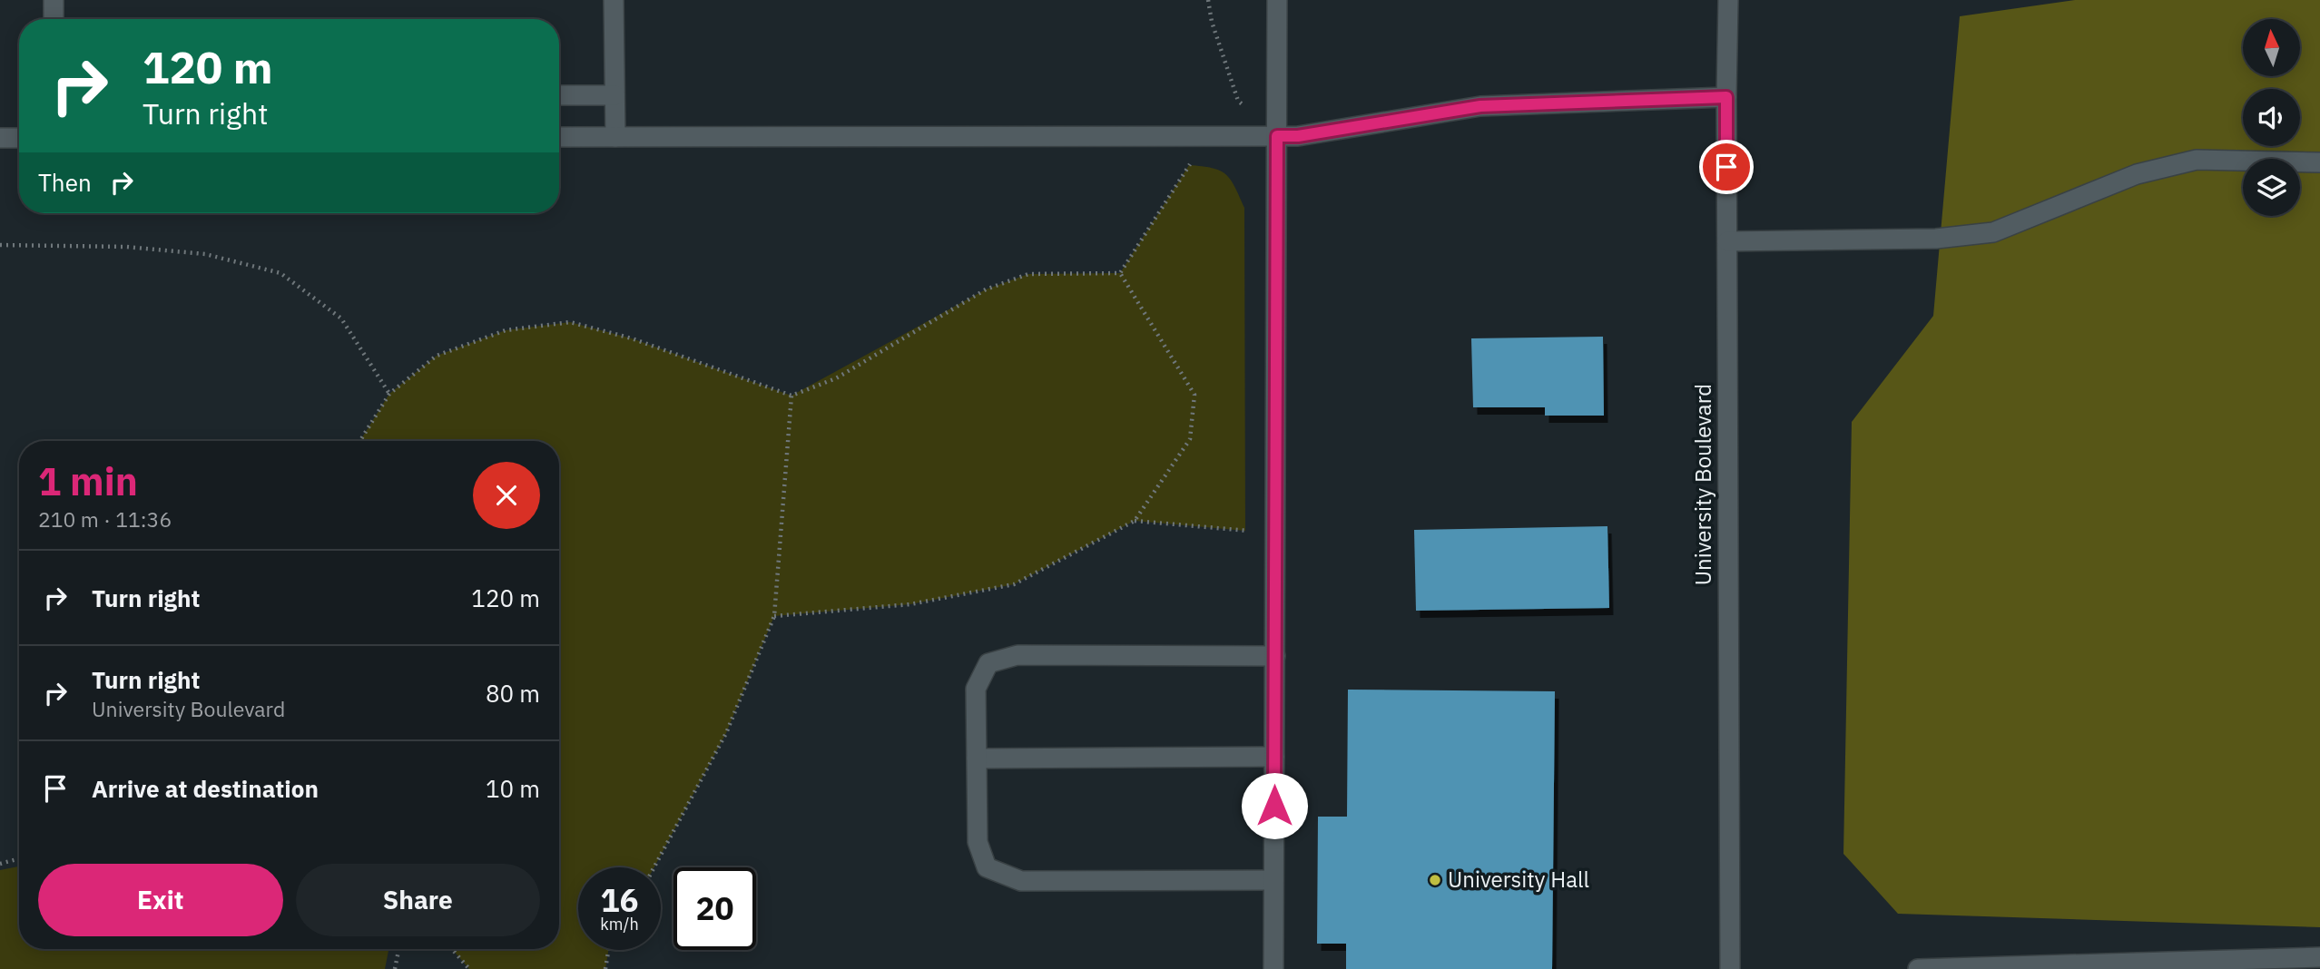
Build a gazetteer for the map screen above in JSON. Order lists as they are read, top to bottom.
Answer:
{
  "streets": {
    "street": ["University Boulevard"]
  },
  "places": ["University Hall"],
  "north": "top",
  "page": {
    "turn": ["120 m", "Turn right"],
    "then": "Then",
    "heading": ["1 min", "210 m · 11:36"],
    "list": [
      {
        "name": "Turn right",
        "value": "120 m"
      },
      {
        "name": "Turn right",
        "note": "University Boulevard",
        "value": "80 m"
      },
      {
        "name": "Arrive at destination",
        "value": "10 m"
      }
    ],
    "buttons": ["Exit", "Share"],
    "speed": "16 km/h",
    "limit": "20"
  }
}
